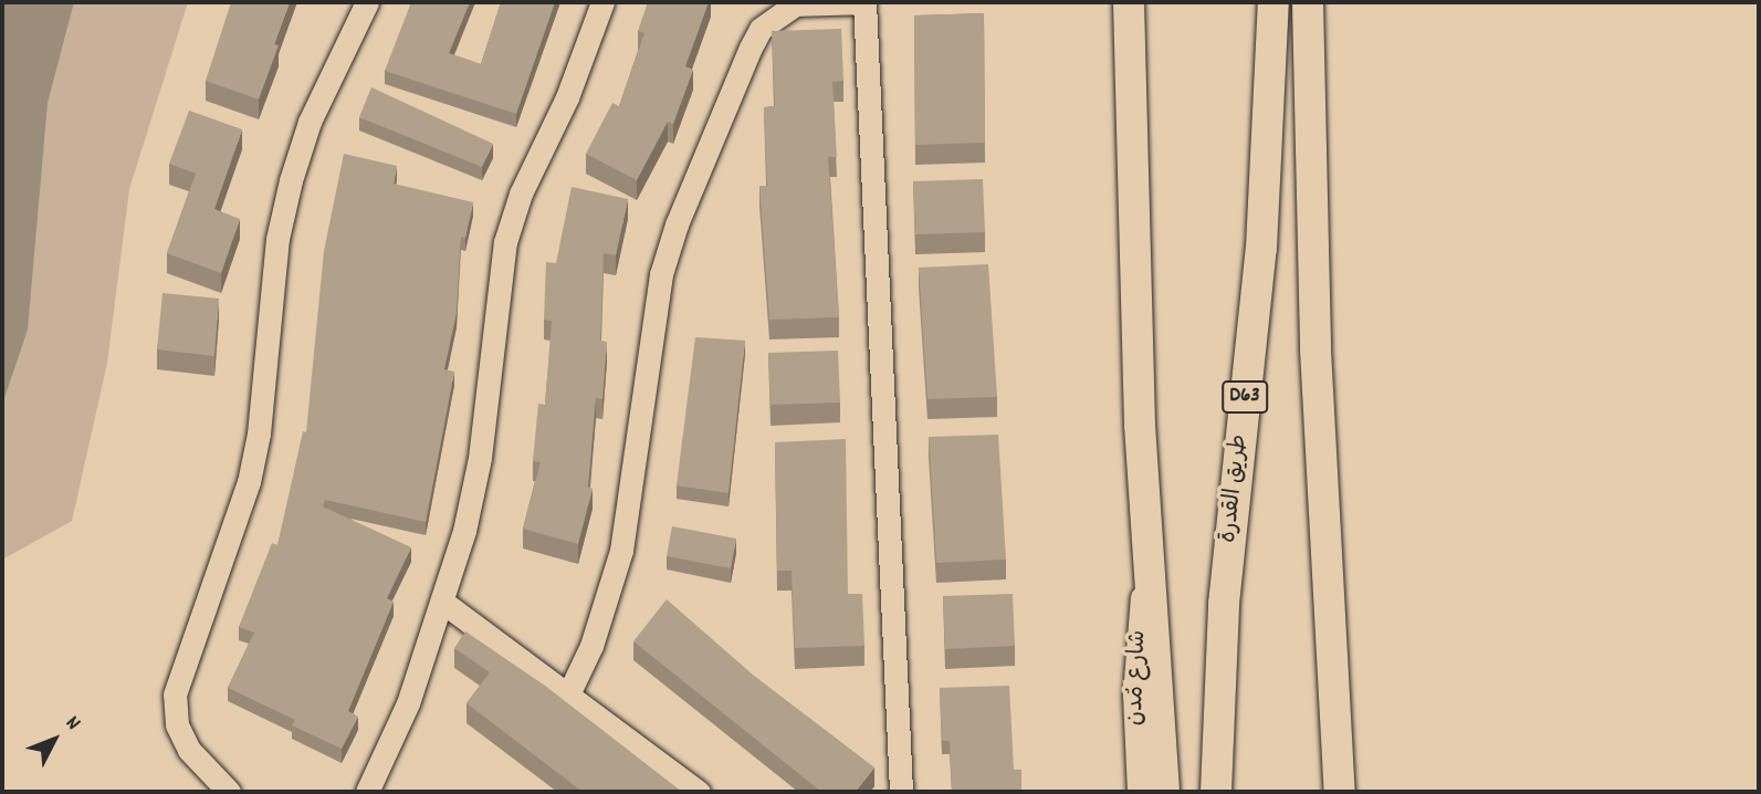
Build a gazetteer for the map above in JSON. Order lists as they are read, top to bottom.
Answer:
{
  "streets": {
    "main road": ["D63", "طريق القدرة"],
    "street": ["شارع مُدن"]
  },
  "north": "top right"
}
